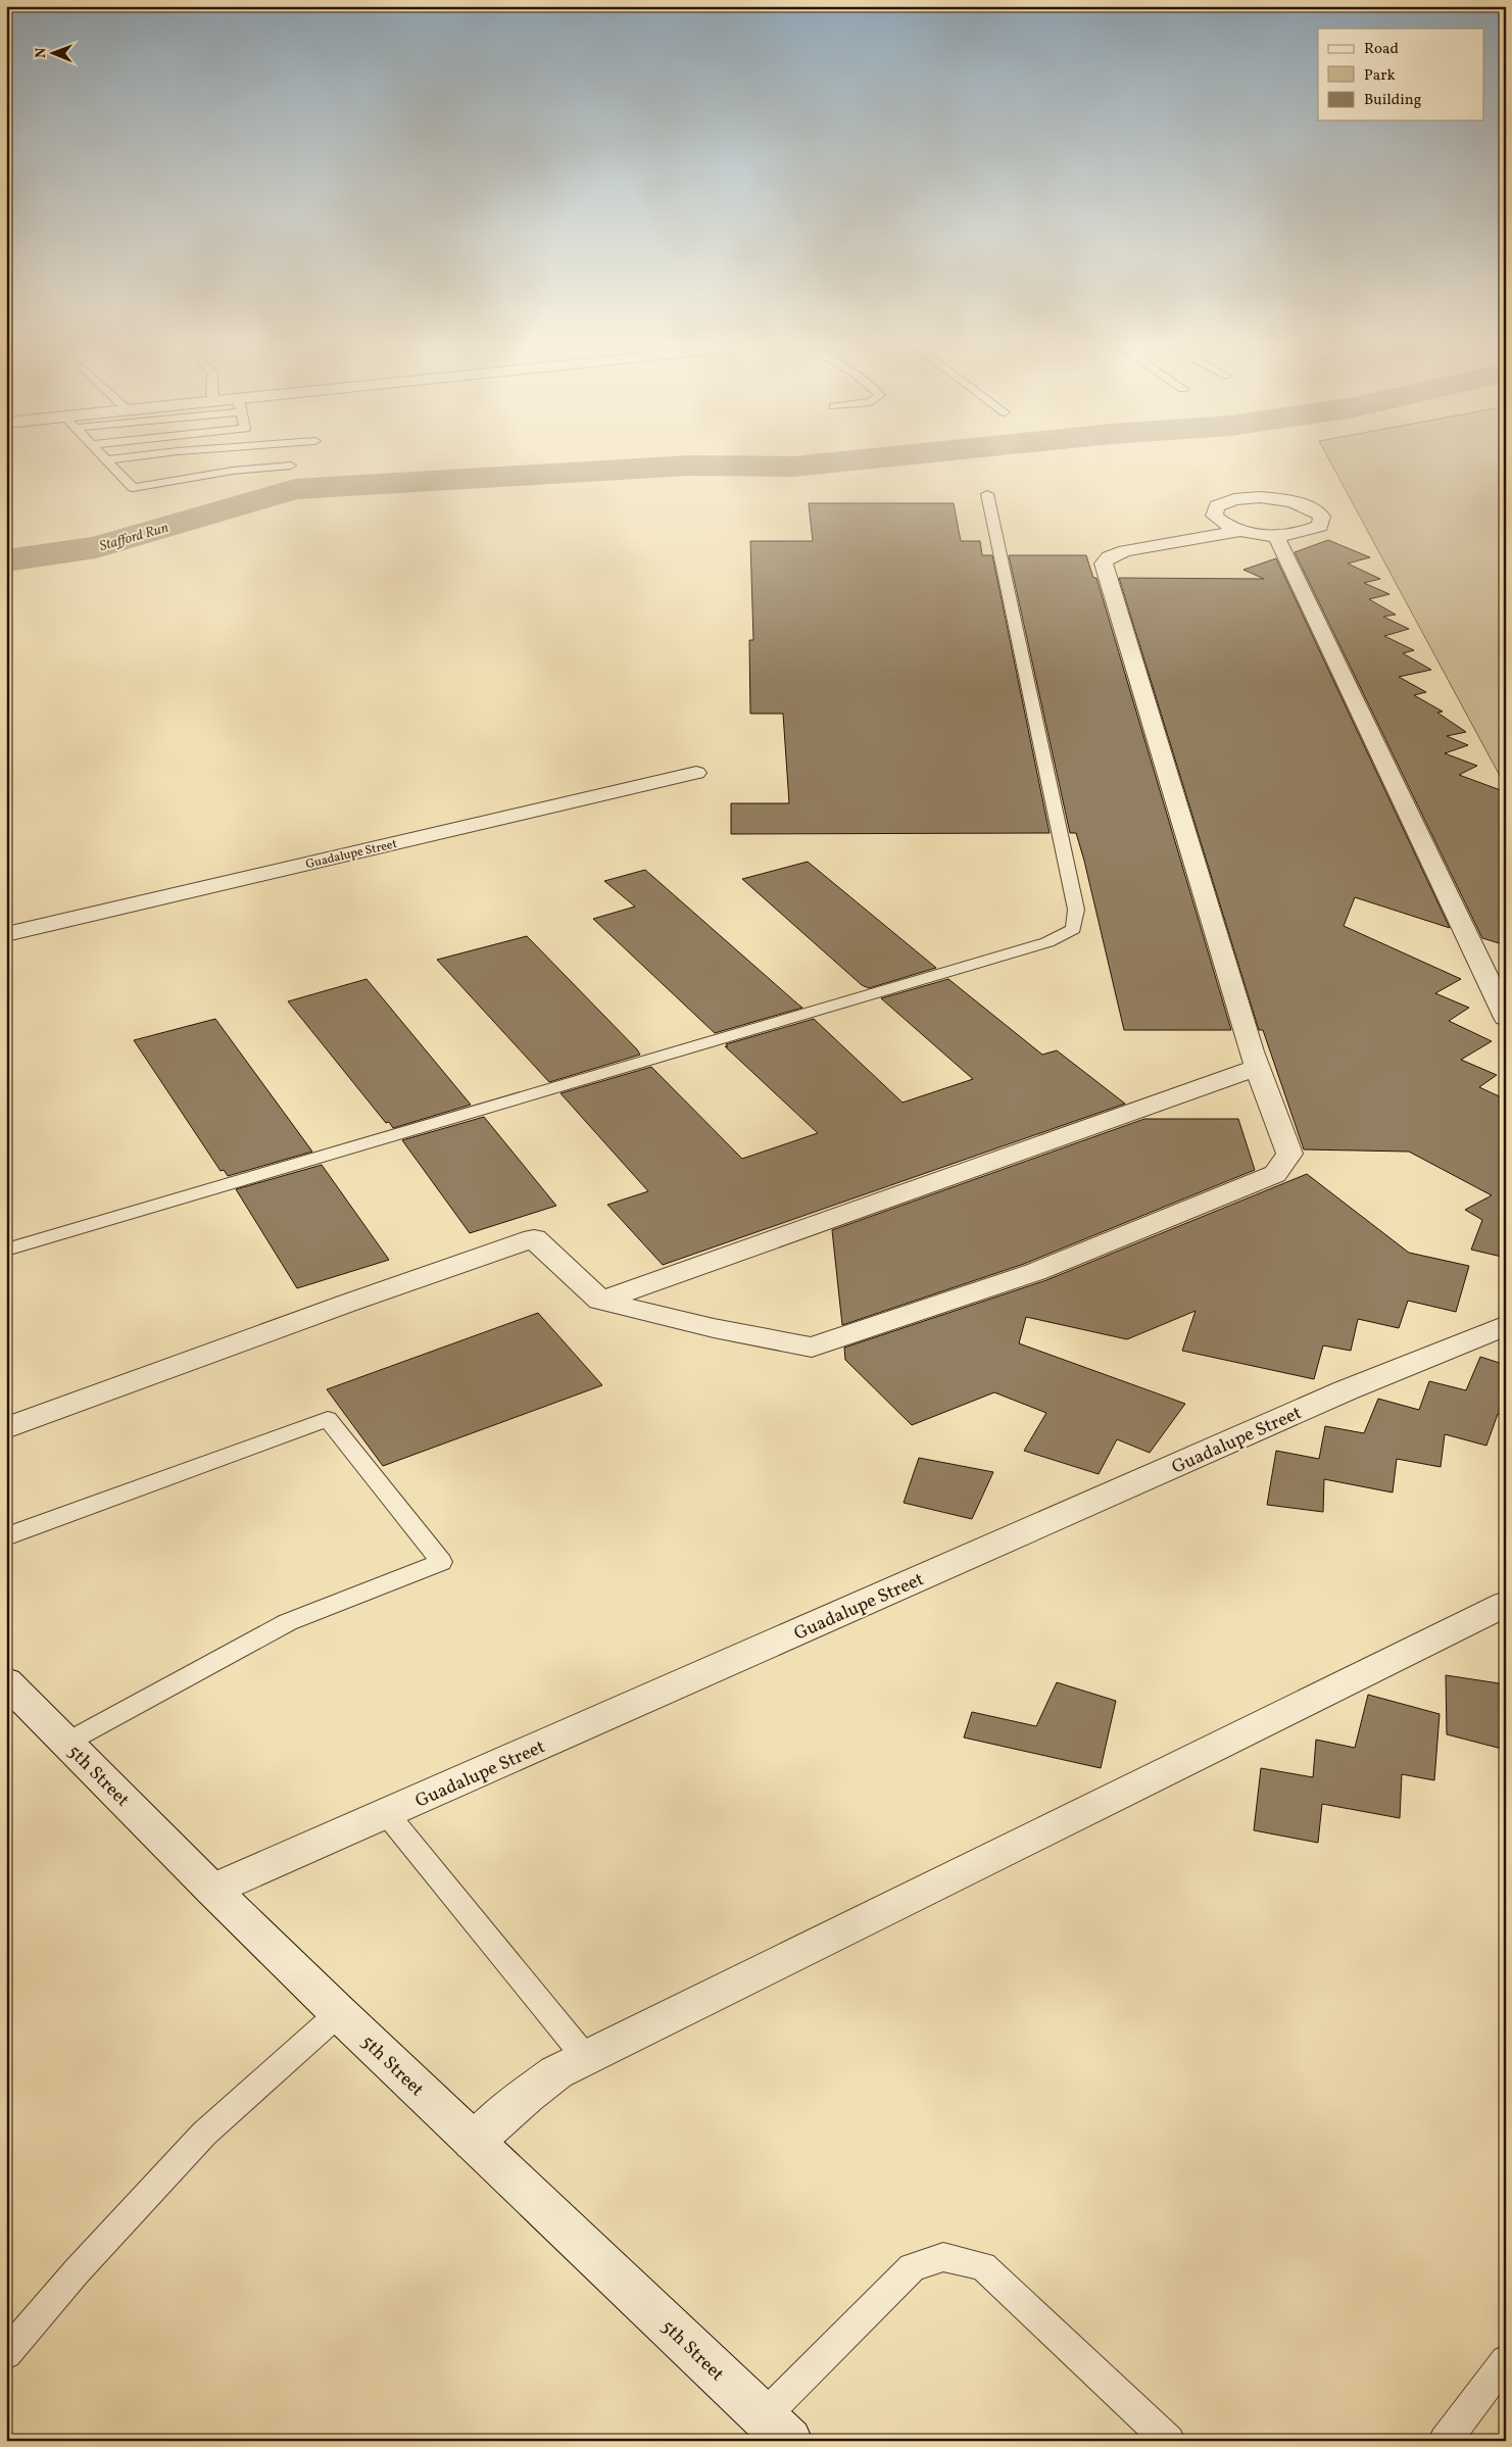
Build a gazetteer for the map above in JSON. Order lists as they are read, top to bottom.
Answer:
{
  "streets": {
    "street": ["Guadalupe Street", "5th Street"]
  },
  "crossings": [
    ["Guadalupe Street", "5th Street"]
  ],
  "water": ["Stafford Run"],
  "legend": ["Road", "Park", "Building"],
  "north": "left"
}
